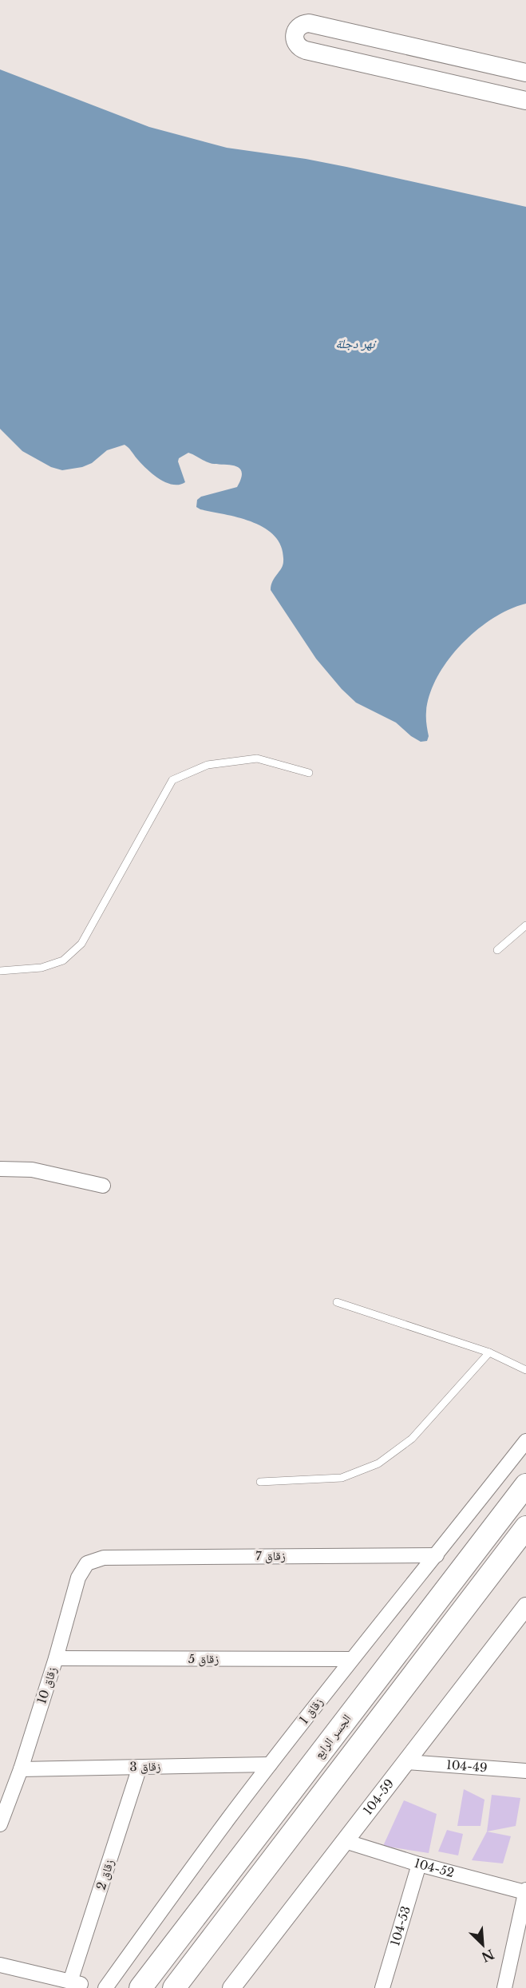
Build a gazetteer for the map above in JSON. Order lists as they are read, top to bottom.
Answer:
{
  "streets": {
    "main road": ["الجسر الرابع"],
    "street": [
      "زقاق 7",
      "زقاق 5",
      "زقاق 10",
      "زقاق 1",
      "104-49",
      "زقاق 3",
      "104-59",
      "104-52",
      "زقاق 2",
      "104-53"
    ]
  },
  "crossings": [
    ["زقاق 7", "زقاق 10"],
    ["زقاق 7", "زقاق 1"],
    ["زقاق 5", "زقاق 10"],
    ["زقاق 5", "زقاق 1"],
    ["زقاق 10", "زقاق 3"],
    ["زقاق 1", "زقاق 3"],
    ["104-49", "104-59"],
    ["زقاق 3", "زقاق 2"],
    ["104-59", "104-52"],
    ["104-52", "104-53"]
  ],
  "water": ["نهر دجلة"],
  "north": "bottom right"
}
